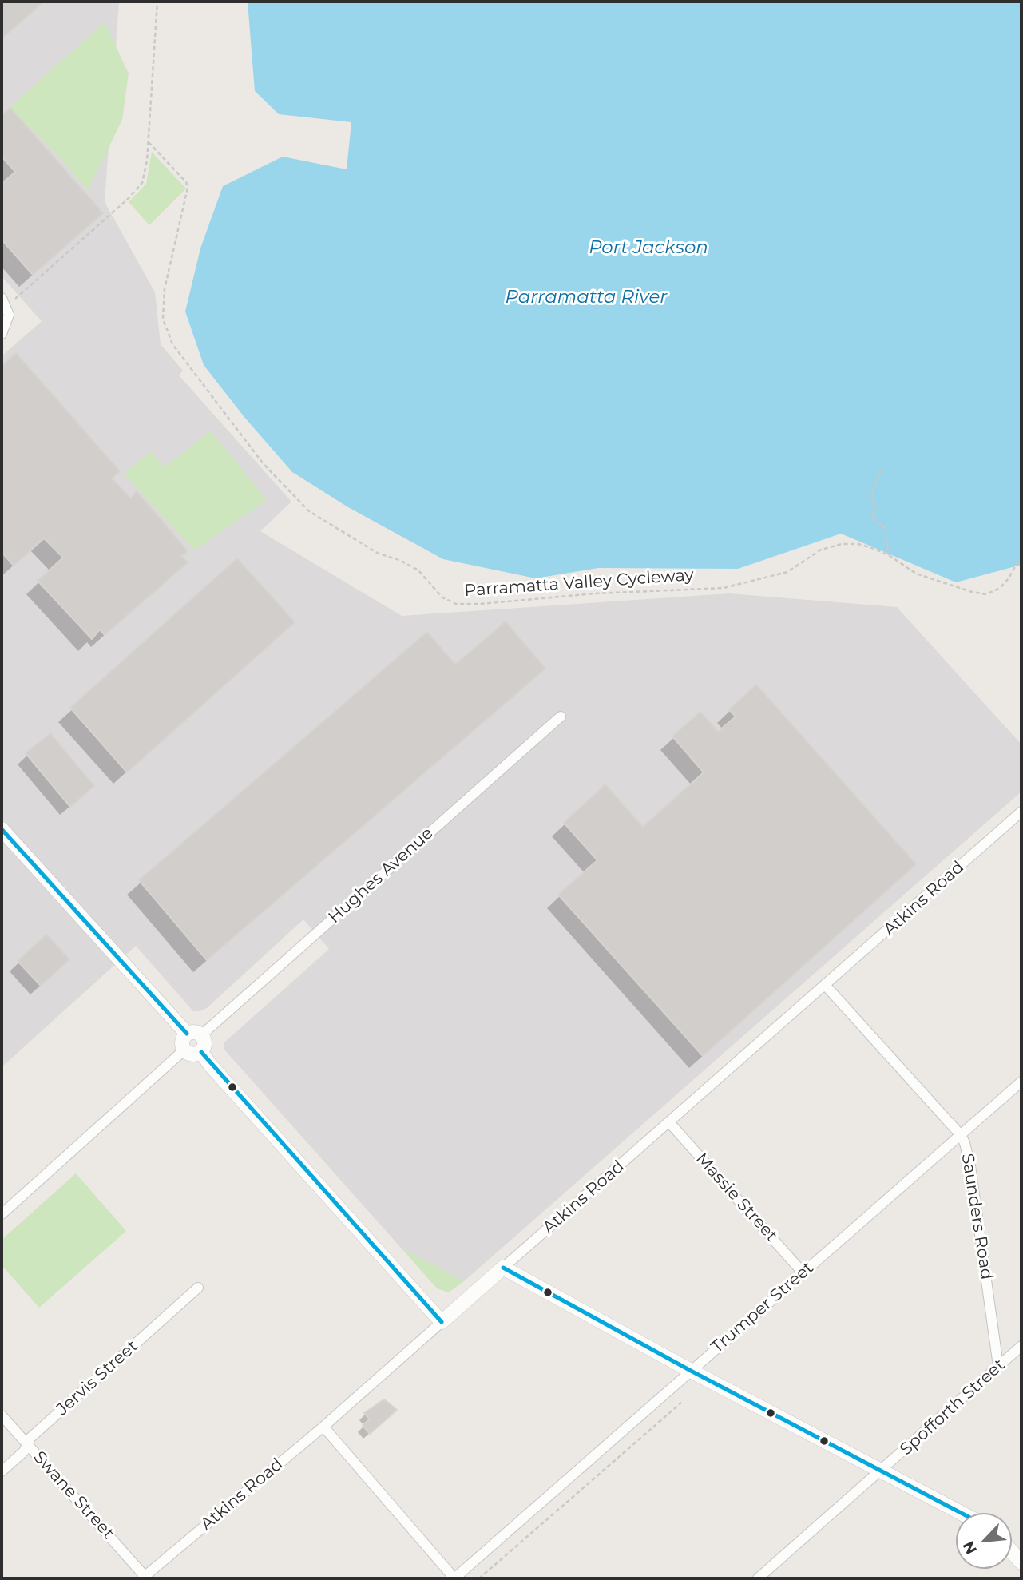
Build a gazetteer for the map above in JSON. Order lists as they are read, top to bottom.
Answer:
{
  "streets": {
    "street": [
      "Hughes Avenue",
      "Atkins Road",
      "Massie Street",
      "Saunders Road",
      "Trumper Street",
      "Jervis Street",
      "Spofforth Street",
      "Swane Street"
    ],
    "path": ["Parramatta Valley Cycleway"]
  },
  "crossings": [
    ["Atkins Road", "Massie Street"],
    ["Atkins Road", "Saunders Road"],
    ["Atkins Road", "Swane Street"],
    ["Massie Street", "Trumper Street"],
    ["Saunders Road", "Trumper Street"],
    ["Saunders Road", "Spofforth Street"],
    ["Jervis Street", "Swane Street"]
  ],
  "water": ["Port Jackson", "Parramatta River"],
  "north": "bottom left"
}
